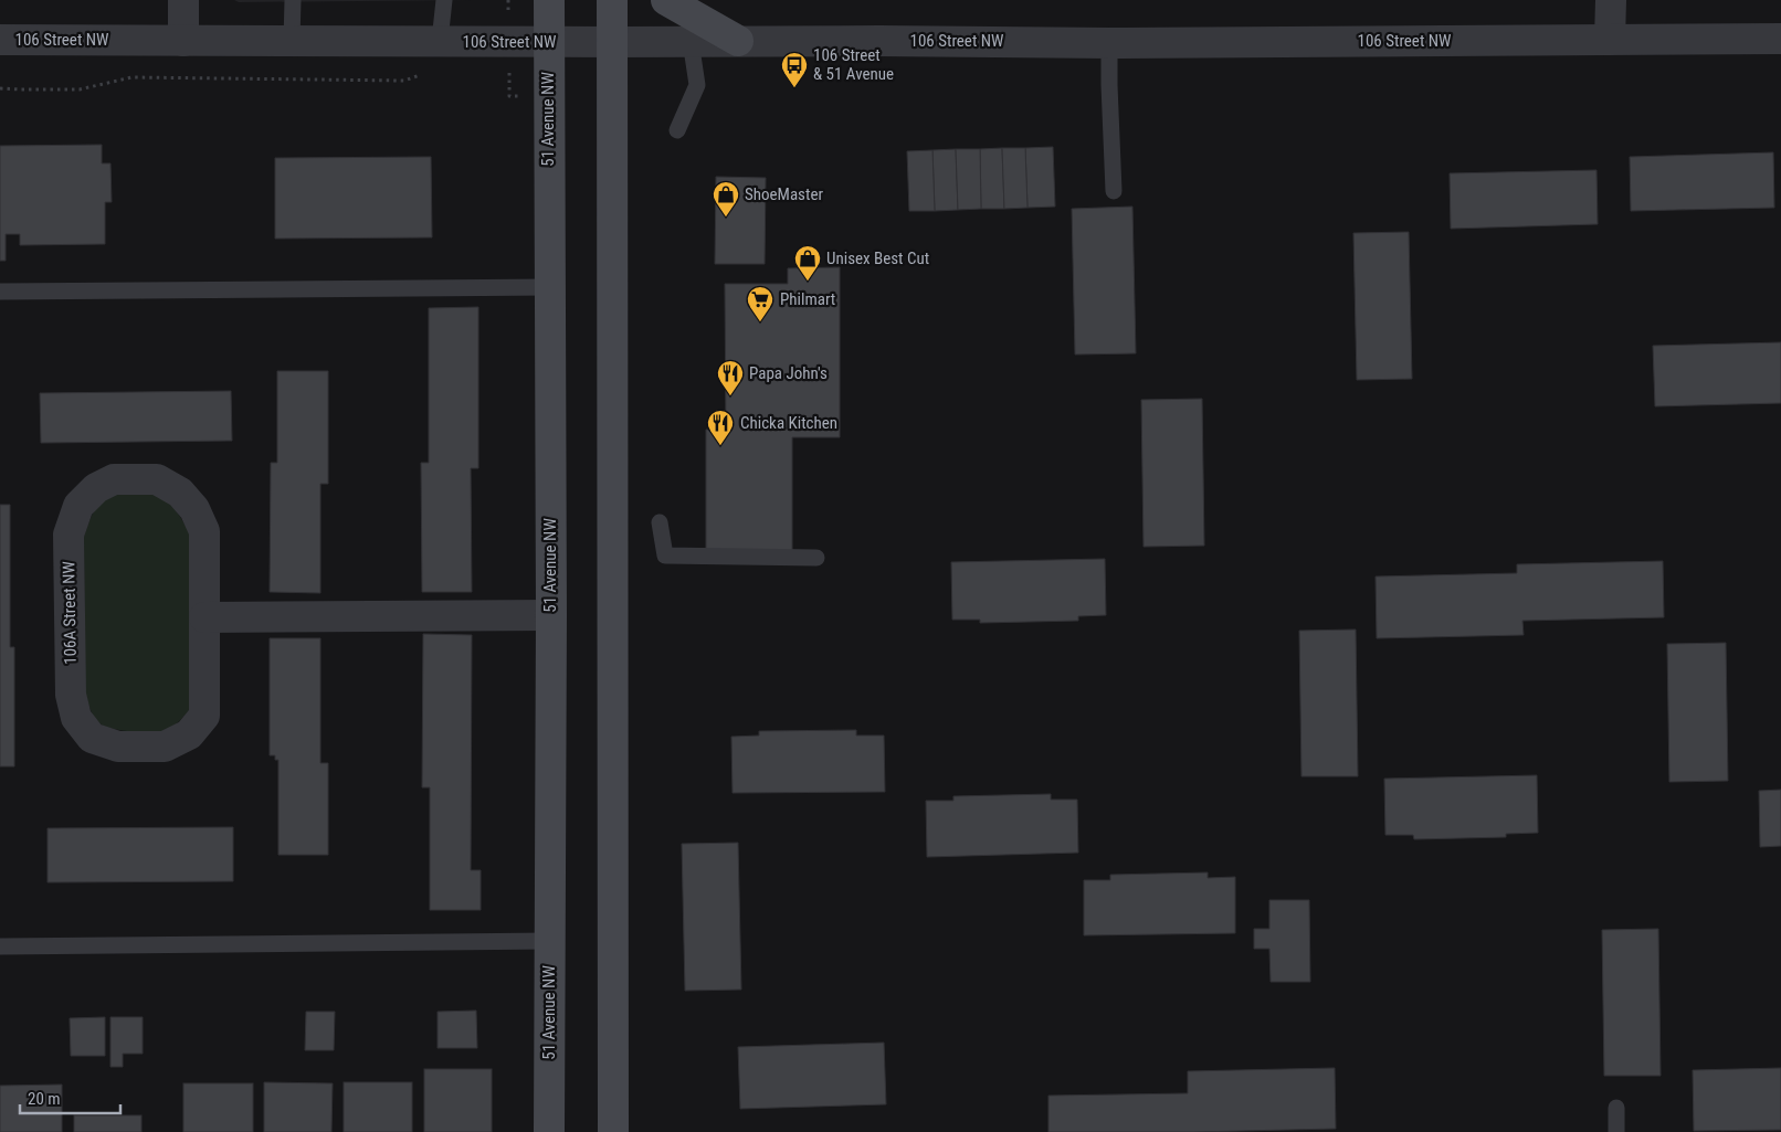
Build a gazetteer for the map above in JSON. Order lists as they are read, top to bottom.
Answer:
{
  "streets": {
    "main road": ["51 Avenue NW"],
    "street": ["106 Street NW", "106A Street NW"]
  },
  "crossings": [
    ["106 Street NW", "51 Avenue NW"]
  ],
  "places": {
    "bus stop": ["106 Street & 51 Avenue"],
    "shop": ["ShoeMaster", "Unisex Best Cut"],
    "supermarket": ["Philmart"],
    "restaurant": ["Papa John's", "Chicka Kitchen"]
  },
  "scale_bar": "20 m"
}
